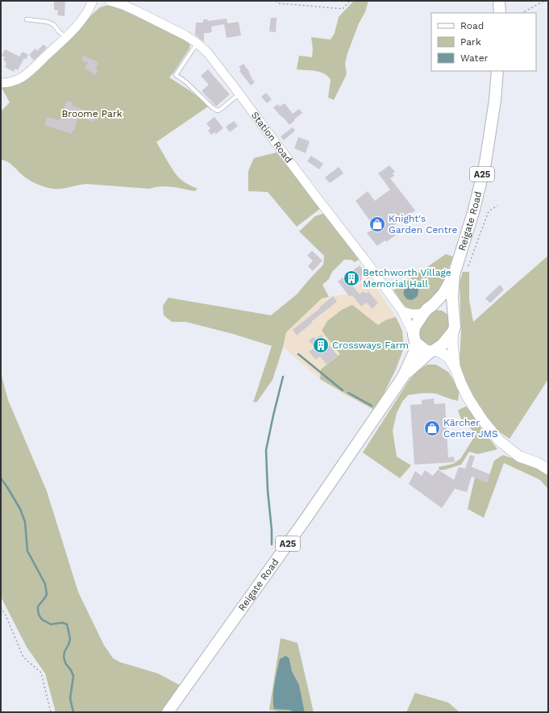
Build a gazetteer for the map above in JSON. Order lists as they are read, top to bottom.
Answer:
{
  "streets": {
    "main road": ["A25", "Reigate Road"],
    "street": ["Station Road"]
  },
  "crossings": [
    ["Station Road", "Reigate Road"]
  ],
  "parks": ["Broome Park"],
  "places": {
    "shop": ["Knight's Garden Centre", "Kärcher Center JMS"],
    "building": ["Betchworth Village Memorial Hall", "Crossways Farm"]
  },
  "legend": ["Road", "Park", "Water"]
}
